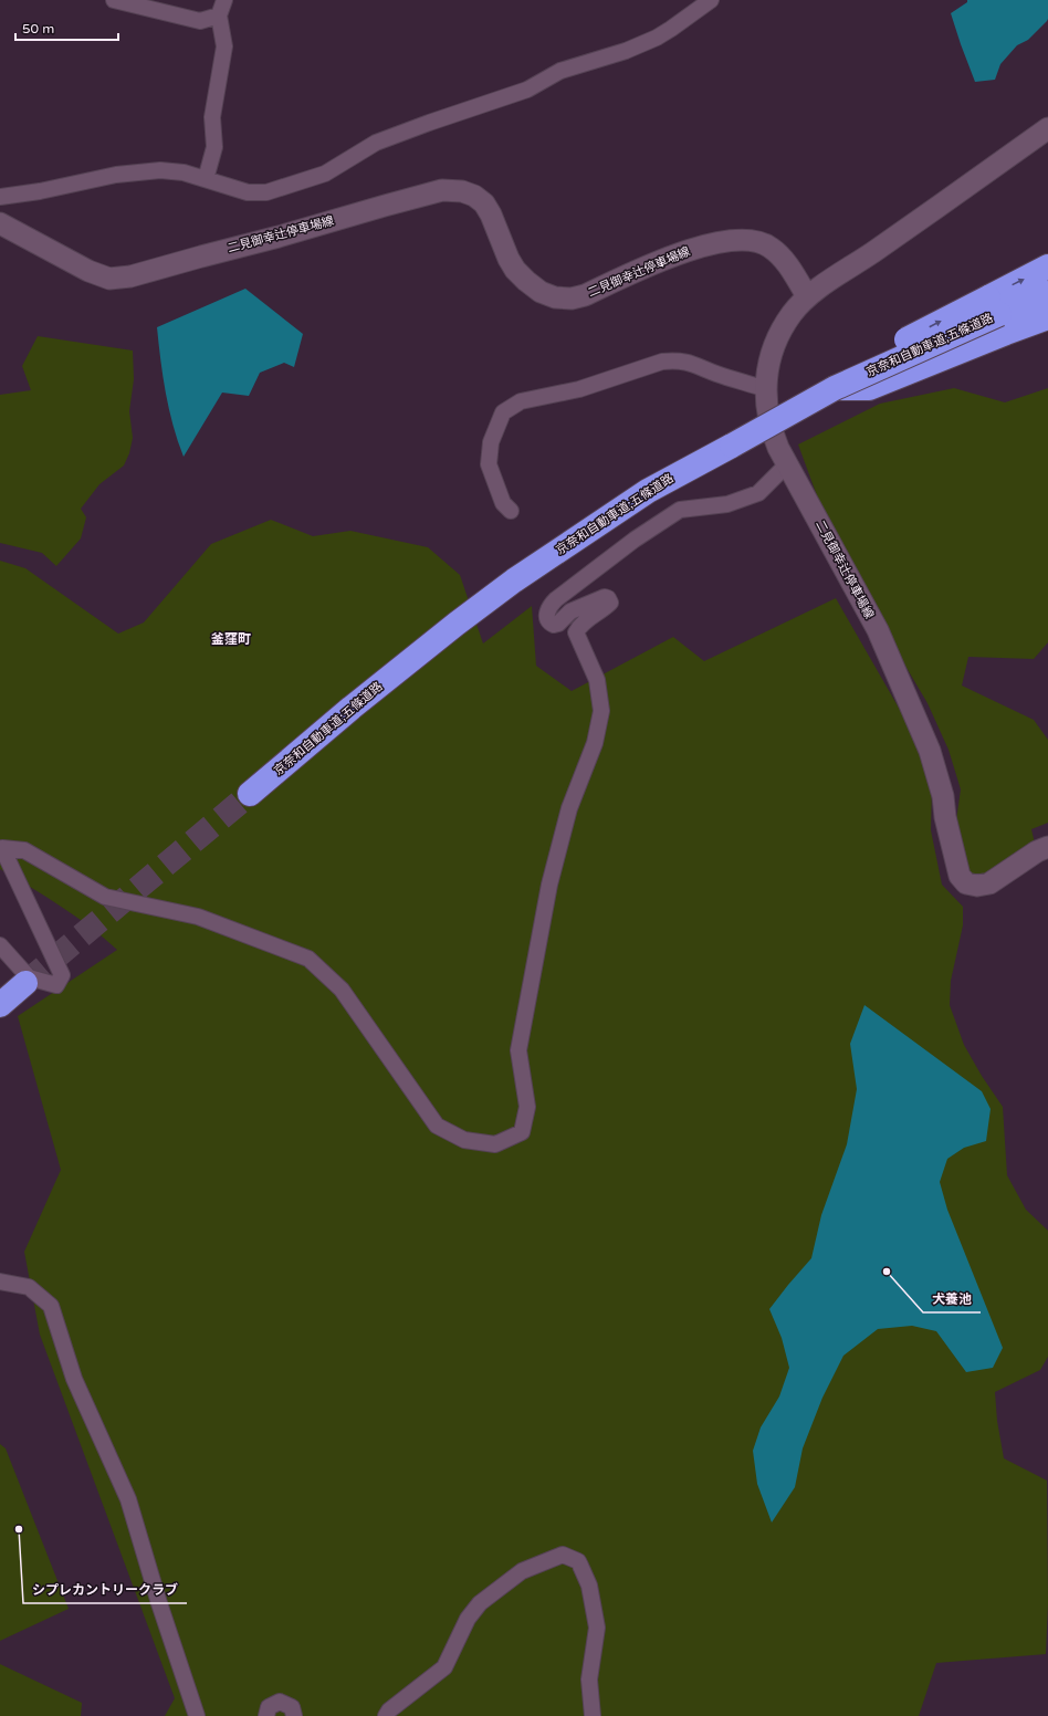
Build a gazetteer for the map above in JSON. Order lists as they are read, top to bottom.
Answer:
{
  "streets": {
    "highway": ["京奈和自動車道;五條道路"],
    "main road": ["二見御幸辻停車場線"]
  },
  "districts": ["釜窪町"],
  "places": ["犬養池", "シプレカントリークラブ"],
  "scale_bar": "50 m"
}
